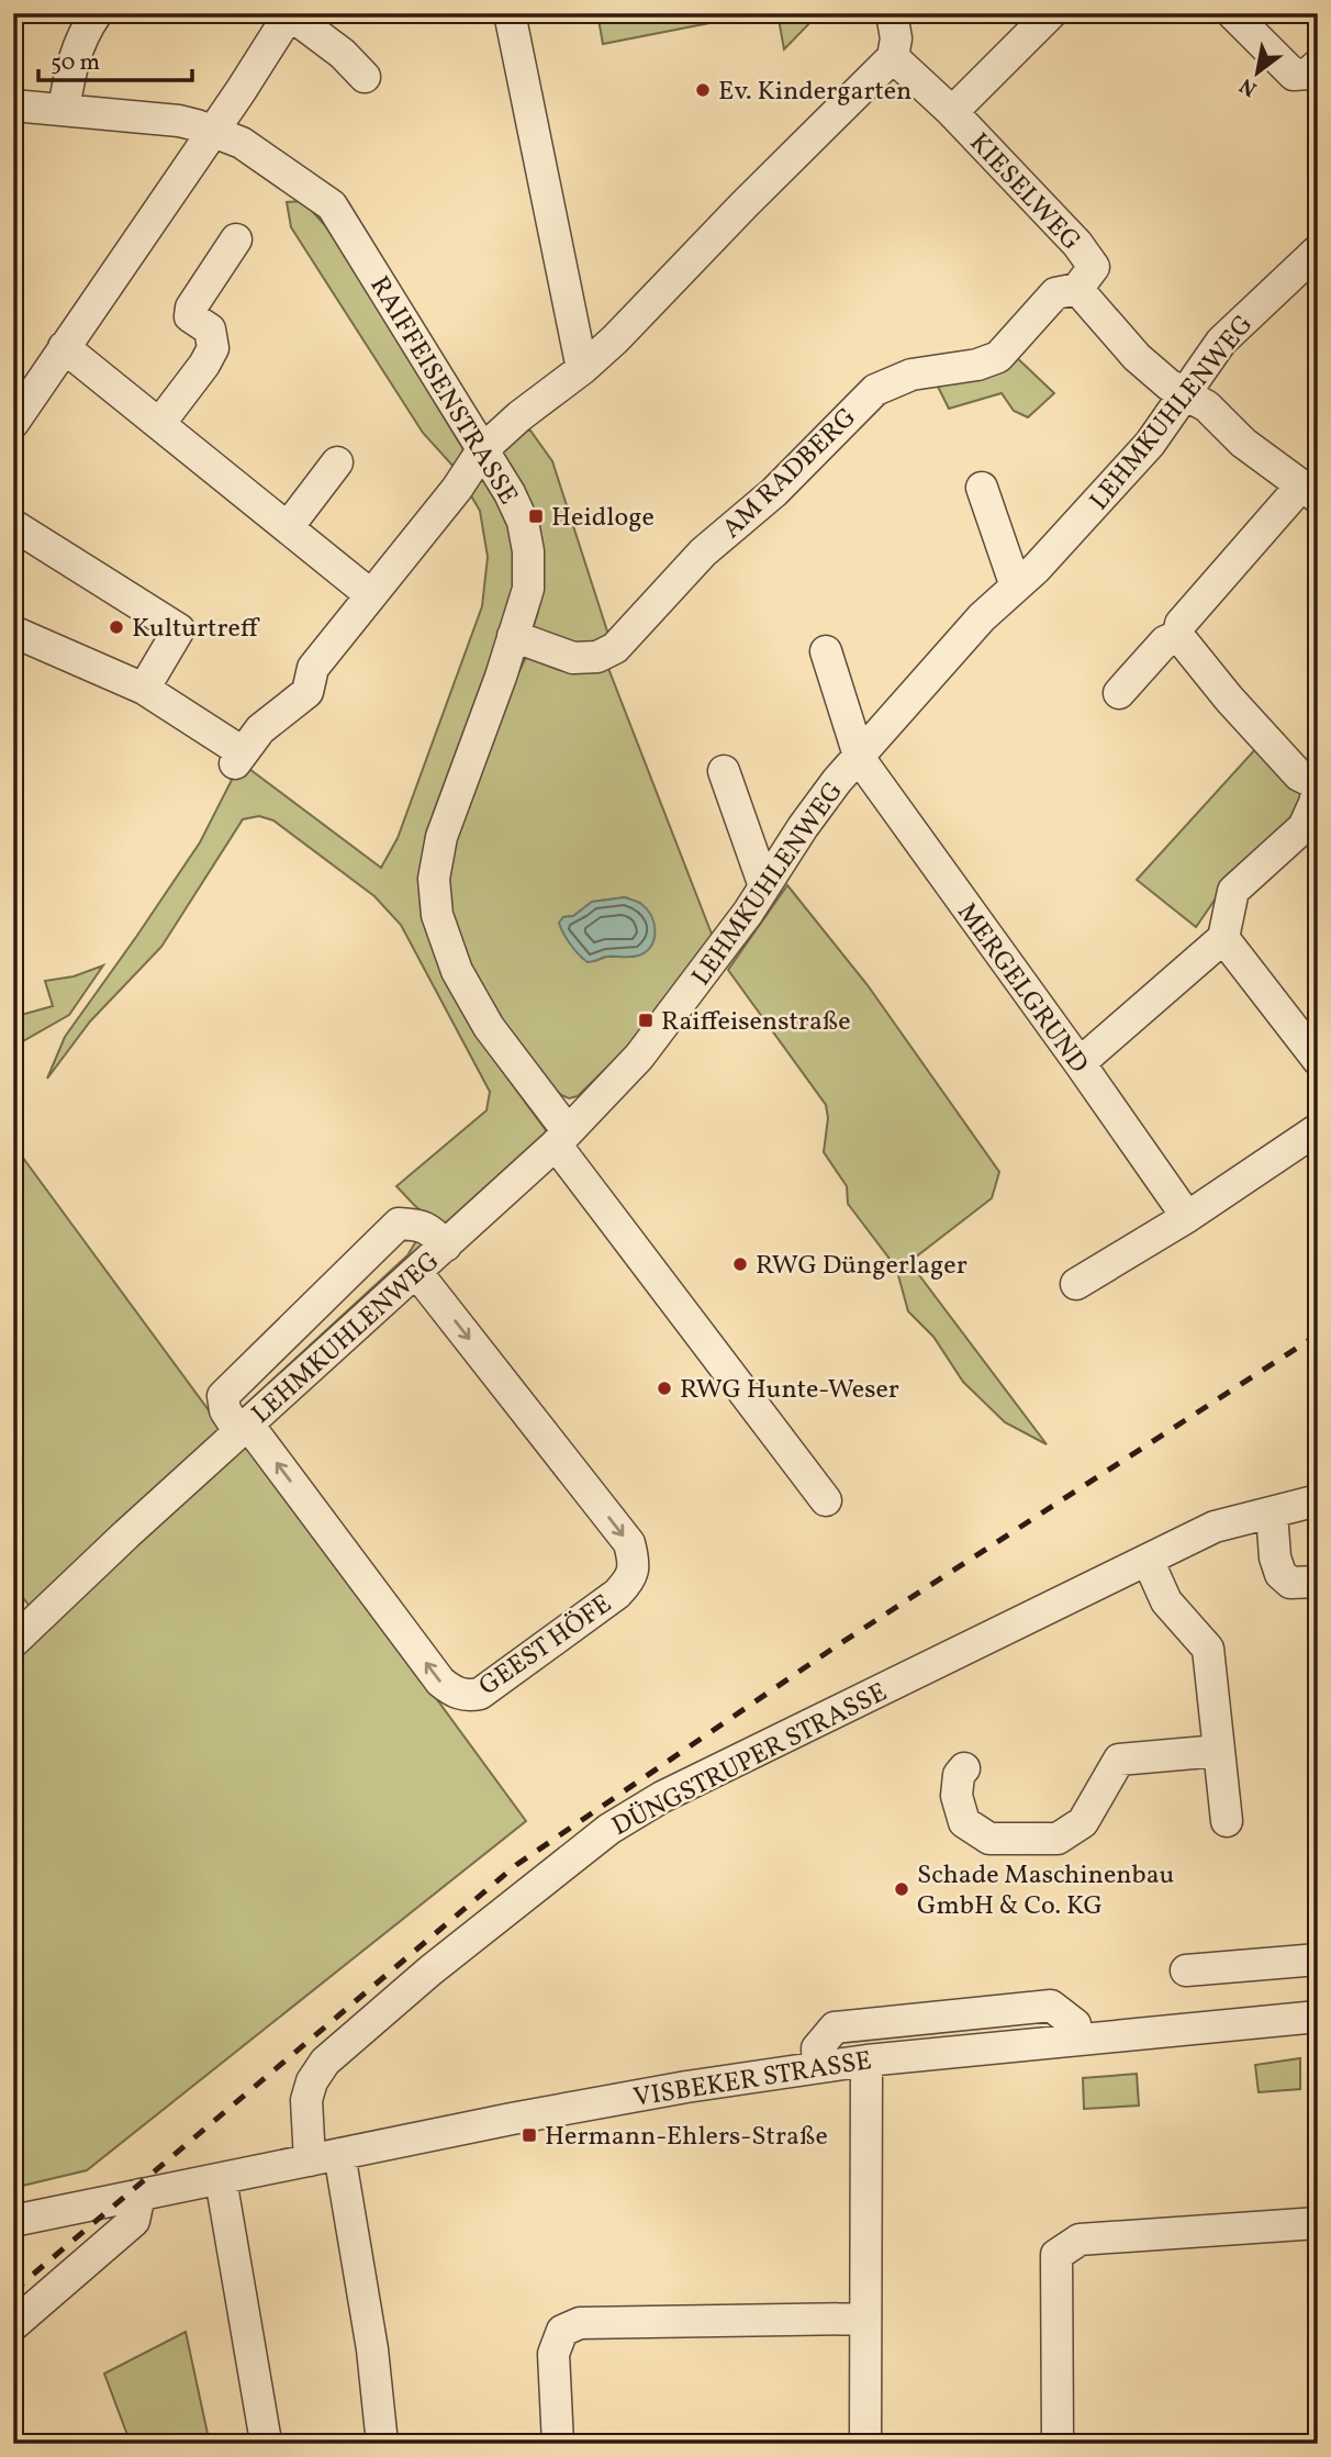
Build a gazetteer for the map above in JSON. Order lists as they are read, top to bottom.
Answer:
{
  "streets": {
    "street": [
      "KIESELWEG",
      "RAIFFEISENSTRASSE",
      "LEHMKUHLENWEG",
      "AM RADBERG",
      "MERGELGRUND",
      "GEEST HÖFE",
      "DÜNGSTRUPER STRASSE",
      "VISBEKER STRASSE"
    ]
  },
  "crossings": [
    ["KIESELWEG", "LEHMKUHLENWEG"],
    ["KIESELWEG", "AM RADBERG"],
    ["RAIFFEISENSTRASSE", "LEHMKUHLENWEG"],
    ["RAIFFEISENSTRASSE", "AM RADBERG"],
    ["LEHMKUHLENWEG", "MERGELGRUND"],
    ["LEHMKUHLENWEG", "GEEST HÖFE"],
    ["DÜNGSTRUPER STRASSE", "VISBEKER STRASSE"]
  ],
  "places": {
    "other": [
      "Ev. Kindergarten",
      "Kulturtreff",
      "RWG Düngerlager",
      "RWG Hunte-Weser",
      "Schade Maschinenbau GmbH & Co. KG"
    ],
    "transit": ["Heidloge", "Raiffeisenstraße", "Hermann-Ehlers-Straße"]
  },
  "scale_bar": "50 m",
  "north": "bottom left"
}
